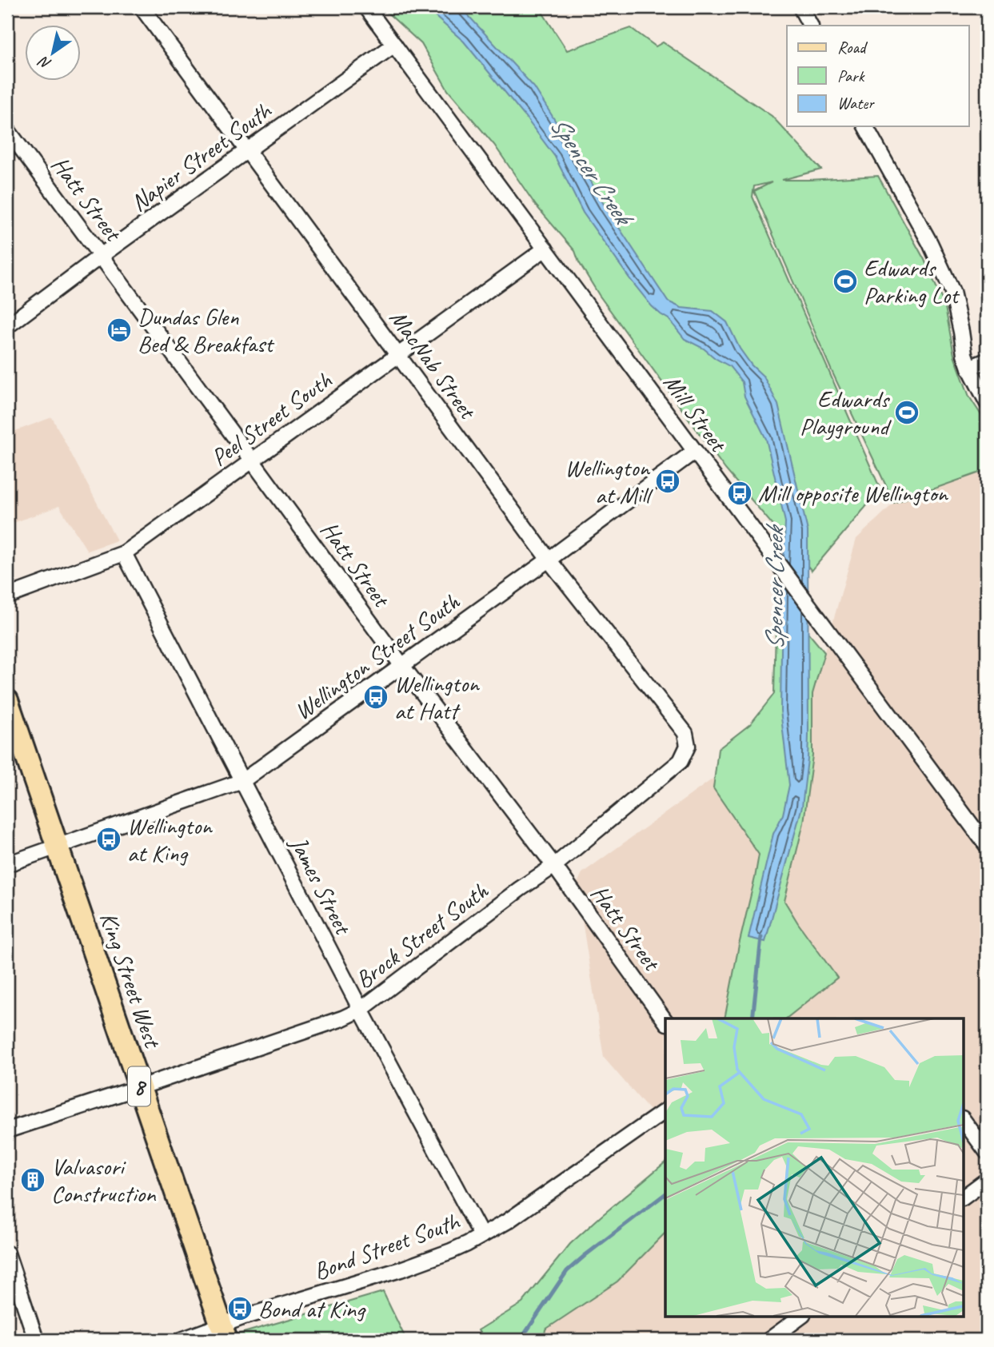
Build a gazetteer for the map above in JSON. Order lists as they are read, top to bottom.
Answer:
{
  "streets": {
    "main road": ["King Street West", "8"],
    "street": [
      "Napier Street South",
      "Hatt Street",
      "MacNab Street",
      "Mill Street",
      "Peel Street South",
      "Wellington Street South",
      "James Street",
      "Brock Street South",
      "Bond Street South"
    ]
  },
  "crossings": [
    ["Napier Street South", "Hatt Street"],
    ["Napier Street South", "MacNab Street"],
    ["Napier Street South", "Mill Street"],
    ["Hatt Street", "Peel Street South"],
    ["Hatt Street", "Wellington Street South"],
    ["Hatt Street", "Brock Street South"],
    ["MacNab Street", "Peel Street South"],
    ["MacNab Street", "Wellington Street South"],
    ["MacNab Street", "Brock Street South"],
    ["Mill Street", "Peel Street South"],
    ["Mill Street", "Wellington Street South"],
    ["Peel Street South", "James Street"],
    ["Wellington Street South", "James Street"],
    ["Wellington Street South", "King Street West"],
    ["James Street", "Brock Street South"],
    ["James Street", "Bond Street South"],
    ["Brock Street South", "King Street West"],
    ["King Street West", "Bond Street South"]
  ],
  "water": ["Spencer Creek"],
  "places": {
    "sports": ["Edwards Parking Lot", "Edwards Playground"],
    "hotel": ["Dundas Glen Bed & Breakfast"],
    "bus stop": [
      "Wellington at Mill",
      "Mill opposite Wellington",
      "Wellington at Hatt",
      "Wellington at King",
      "Bond at King"
    ],
    "building": ["Valvasori Construction"]
  },
  "legend": ["Road", "Park", "Water"],
  "north": "bottom left"
}
